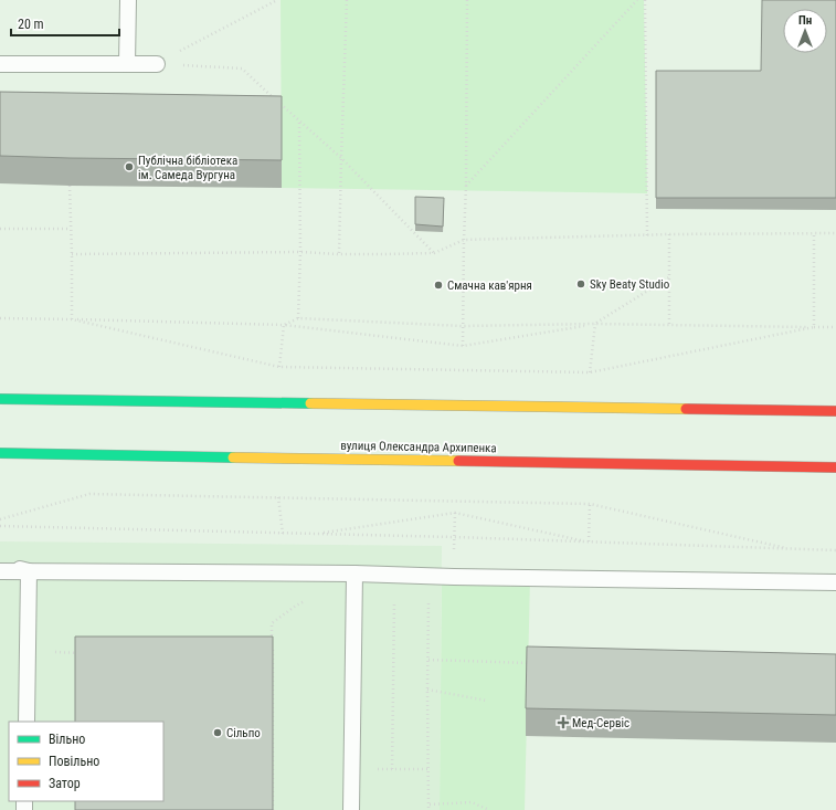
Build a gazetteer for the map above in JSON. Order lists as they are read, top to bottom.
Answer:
{
  "streets": {
    "main road": ["вулиця Олександра Архипенка"]
  },
  "places": {
    "other": [
      "Публічна бібліотека ім. Самеда Вургуна",
      "Sky Beaty Studio",
      "Смачна кав'ярня",
      "Сільпо"
    ],
    "health": ["Мед-Сервіс"]
  },
  "legend": ["Вільно", "Повільно", "Затор"],
  "scale_bar": "20 m",
  "north": "top"
}
